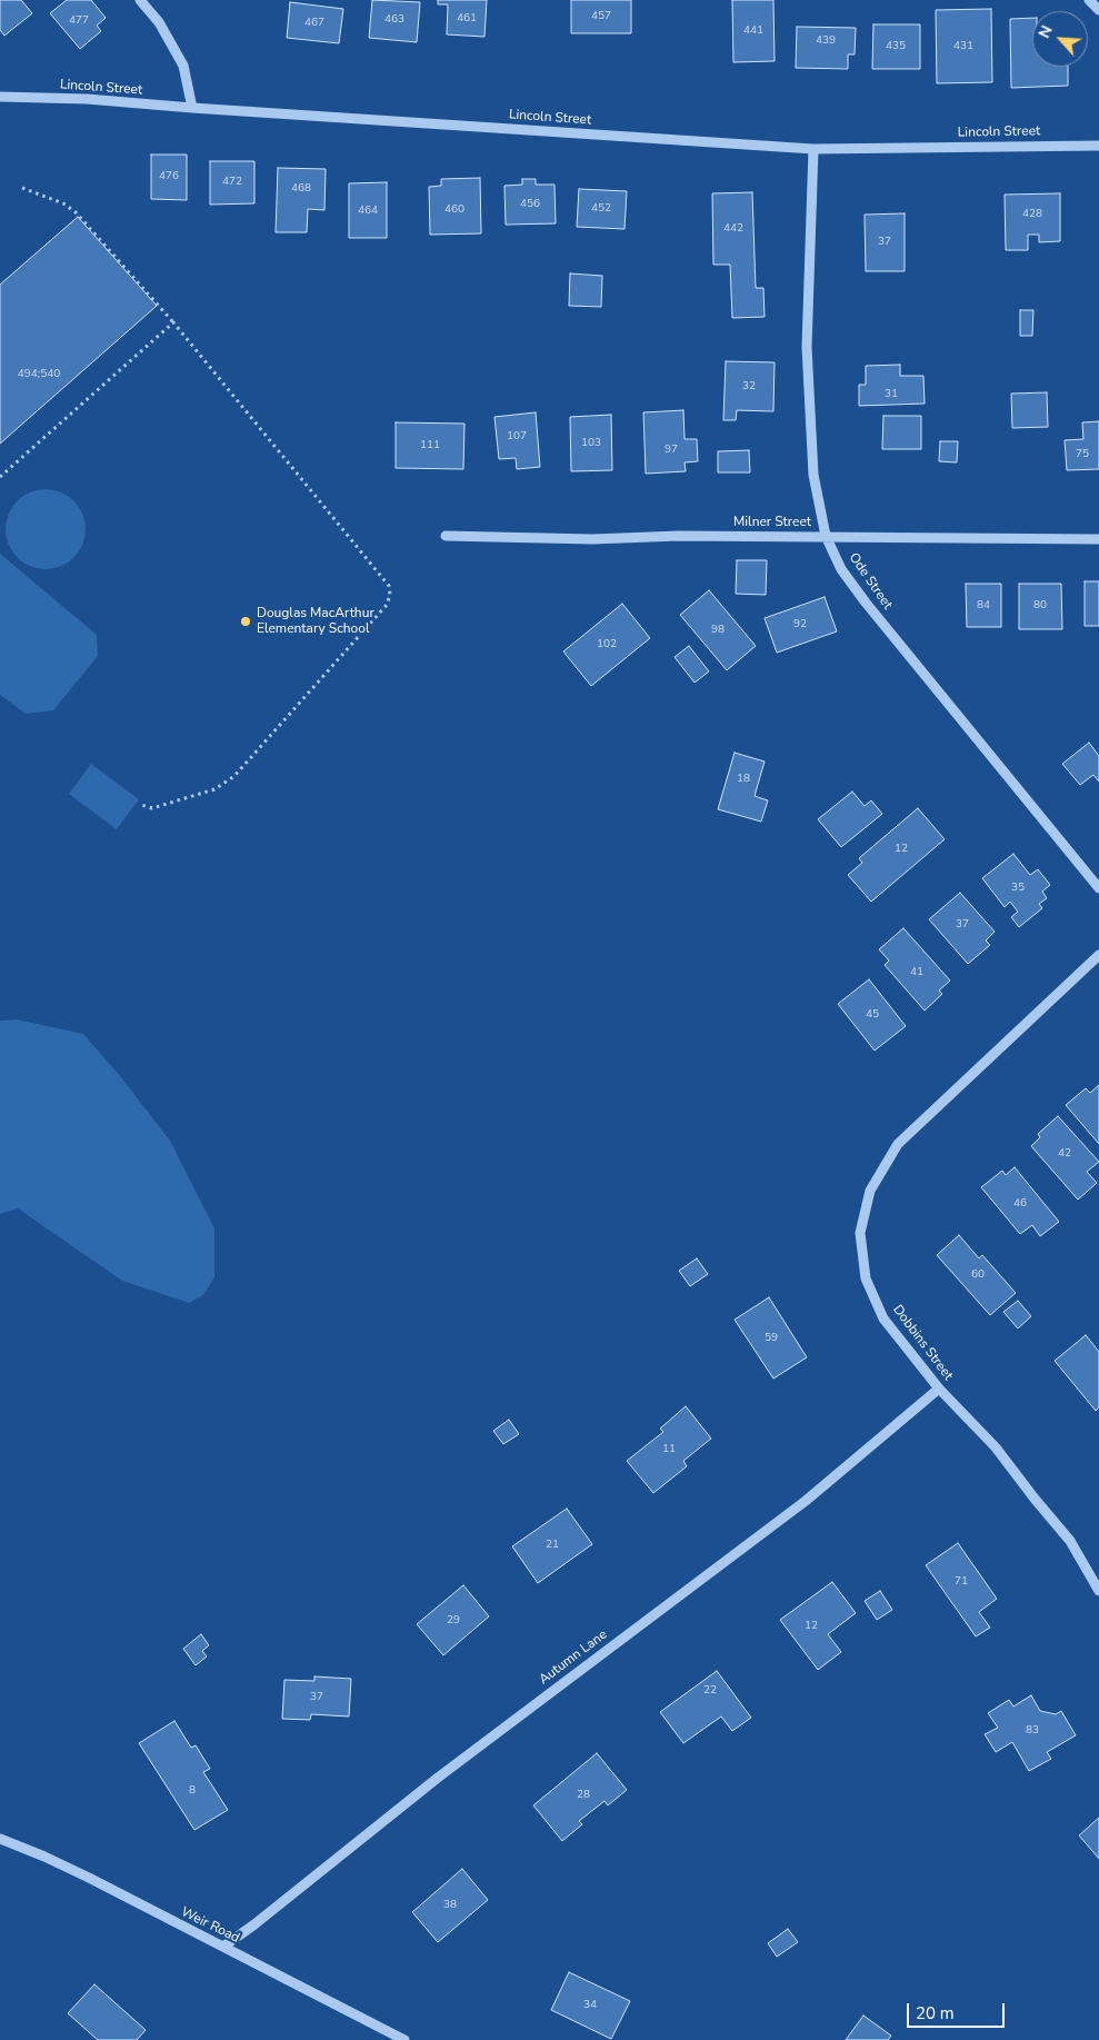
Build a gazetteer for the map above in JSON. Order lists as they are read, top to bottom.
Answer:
{
  "streets": {
    "street": [
      "Lincoln Street",
      "Milner Street",
      "Ode Street",
      "Dobbins Street",
      "Autumn Lane",
      "Weir Road"
    ]
  },
  "crossings": [
    ["Lincoln Street", "Ode Street"],
    ["Milner Street", "Ode Street"],
    ["Dobbins Street", "Autumn Lane"],
    ["Autumn Lane", "Weir Road"]
  ],
  "places": ["Douglas MacArthur Elementary School"],
  "house_numbers": [
    "457",
    "461",
    "463",
    "477",
    "467",
    "441",
    "439",
    "435",
    "431",
    "476",
    "472",
    "468",
    "456",
    "452",
    "460",
    "464",
    "428",
    "442",
    "37",
    "494;540",
    "32",
    "31",
    "107",
    "103",
    "111",
    "97",
    "75",
    "84",
    "80",
    "92",
    "98",
    "102",
    "18",
    "12",
    "35",
    "37",
    "41",
    "45",
    "42",
    "46",
    "60",
    "59",
    "11",
    "21",
    "71",
    "29",
    "12",
    "22",
    "37",
    "83",
    "8",
    "28",
    "38",
    "34"
  ],
  "scale_bar": "20 m",
  "north": "top left"
}
